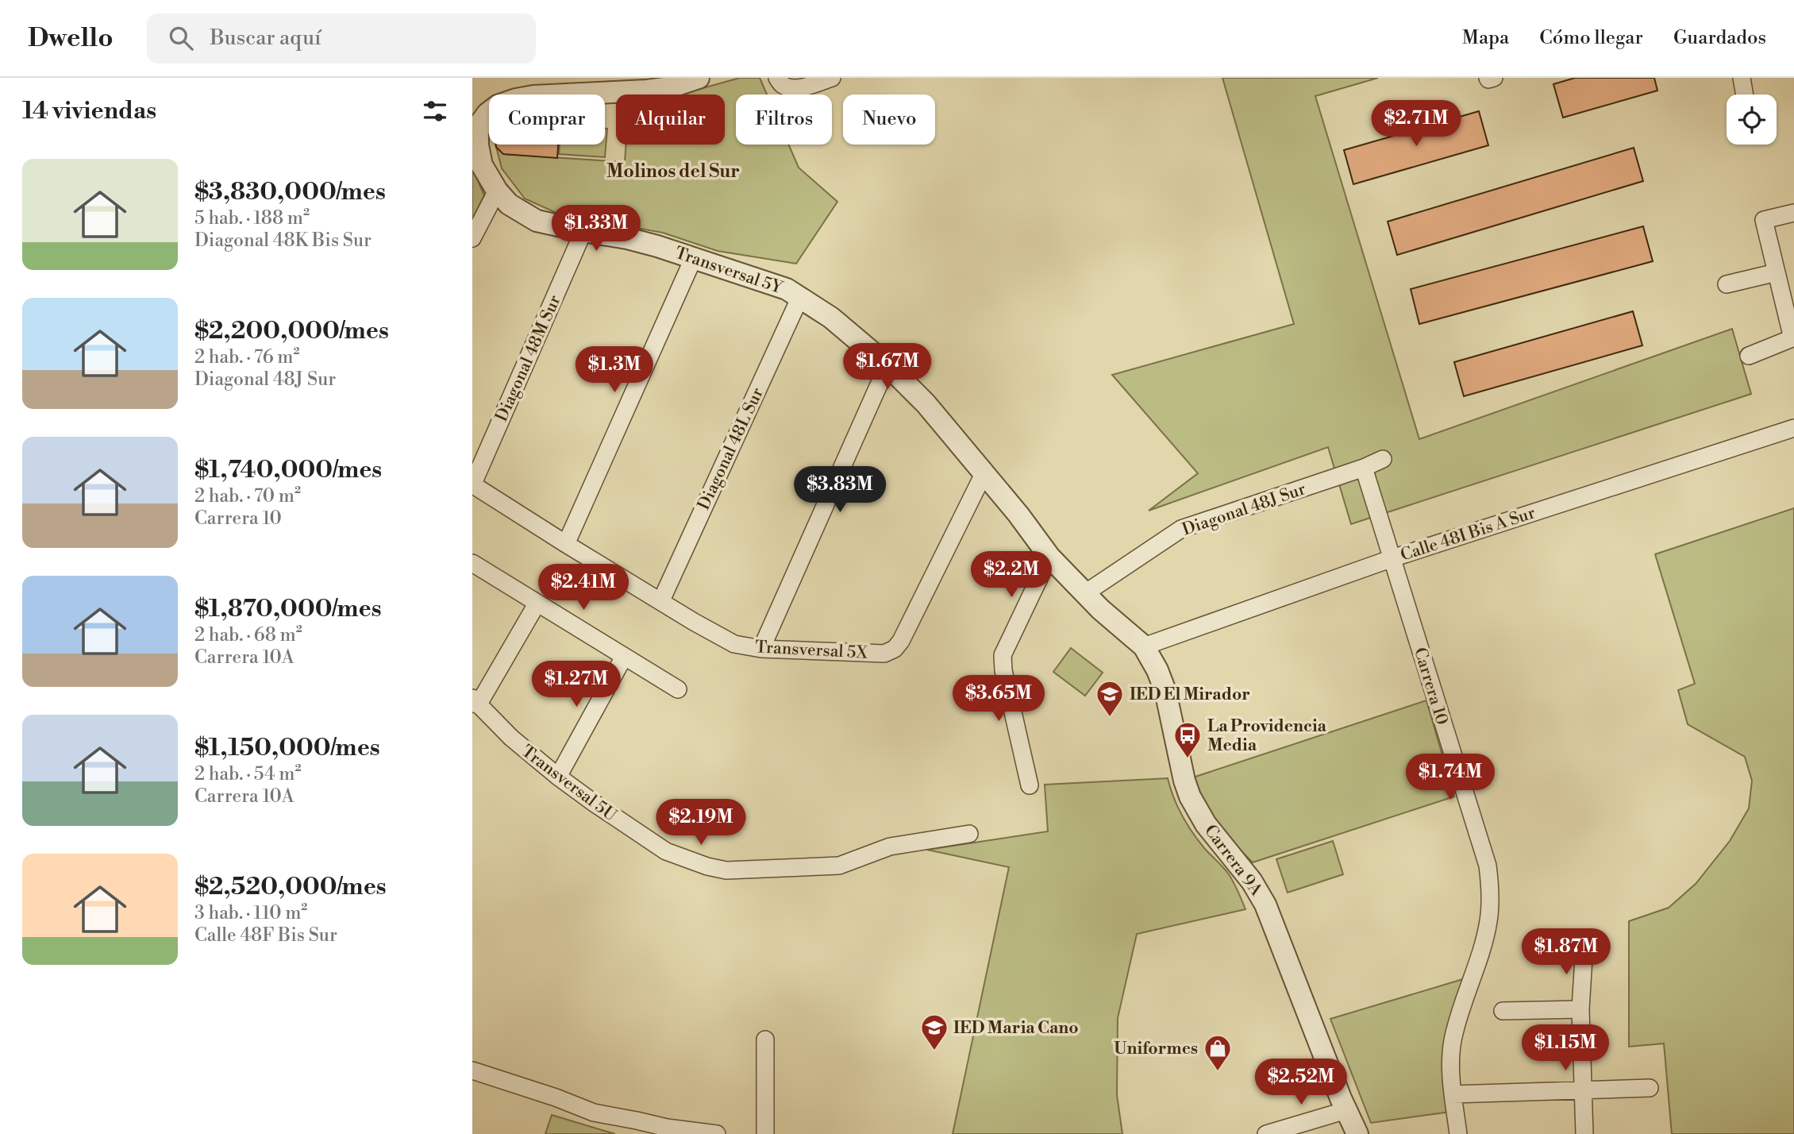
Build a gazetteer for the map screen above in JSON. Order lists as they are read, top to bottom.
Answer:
{
  "streets": {
    "street": [
      "Transversal 5Y",
      "Diagonal 48M Sur",
      "Diagonal 48L Sur",
      "Diagonal 48J Sur",
      "Calle 48I Bis A Sur",
      "Transversal 5X",
      "Carrera 10",
      "Transversal 5U",
      "Carrera 9A"
    ]
  },
  "crossings": [
    ["Transversal 5Y", "Diagonal 48M Sur"],
    ["Transversal 5Y", "Diagonal 48L Sur"],
    ["Transversal 5Y", "Diagonal 48J Sur"],
    ["Transversal 5Y", "Calle 48I Bis A Sur"],
    ["Transversal 5Y", "Transversal 5X"],
    ["Transversal 5Y", "Carrera 9A"],
    ["Diagonal 48M Sur", "Transversal 5X"],
    ["Diagonal 48L Sur", "Transversal 5X"],
    ["Diagonal 48J Sur", "Carrera 10"],
    ["Calle 48I Bis A Sur", "Carrera 10"],
    ["Calle 48I Bis A Sur", "Carrera 9A"]
  ],
  "districts": ["Molinos del Sur"],
  "places": {
    "school or university": ["IED El Mirador", "IED Maria Cano"],
    "bus stop": ["La Providencia Media"],
    "shop": ["Uniformes"]
  },
  "page": {
    "header": "Dwello",
    "search": "Buscar aquí",
    "nav": ["Mapa", "Cómo llegar", "Guardados"],
    "heading": "14 viviendas",
    "chip": [
      "Comprar",
      "Alquilar",
      "Filtros",
      "Nuevo"
    ],
    "price": [
      "$2.71M",
      "$1.33M",
      "$1.67M",
      "$1.3M",
      "$3.83M",
      "$2.2M",
      "$2.41M",
      "$1.27M",
      "$3.65M",
      "$1.74M",
      "$2.19M",
      "$1.87M",
      "$1.15M",
      "$2.52M"
    ],
    "list": [
      {
        "name": "$3,830,000/mes",
        "note": "5 hab. · 188 m² · Diagonal 48K Bis Sur"
      },
      {
        "name": "$2,200,000/mes",
        "note": "2 hab. · 76 m² · Diagonal 48J Sur"
      },
      {
        "name": "$1,740,000/mes",
        "note": "2 hab. · 70 m² · Carrera 10"
      },
      {
        "name": "$1,870,000/mes",
        "note": "2 hab. · 68 m² · Carrera 10A"
      },
      {
        "name": "$1,150,000/mes",
        "note": "2 hab. · 54 m² · Carrera 10A"
      },
      {
        "name": "$2,520,000/mes",
        "note": "3 hab. · 110 m² · Calle 48F Bis Sur"
      }
    ]
  }
}
